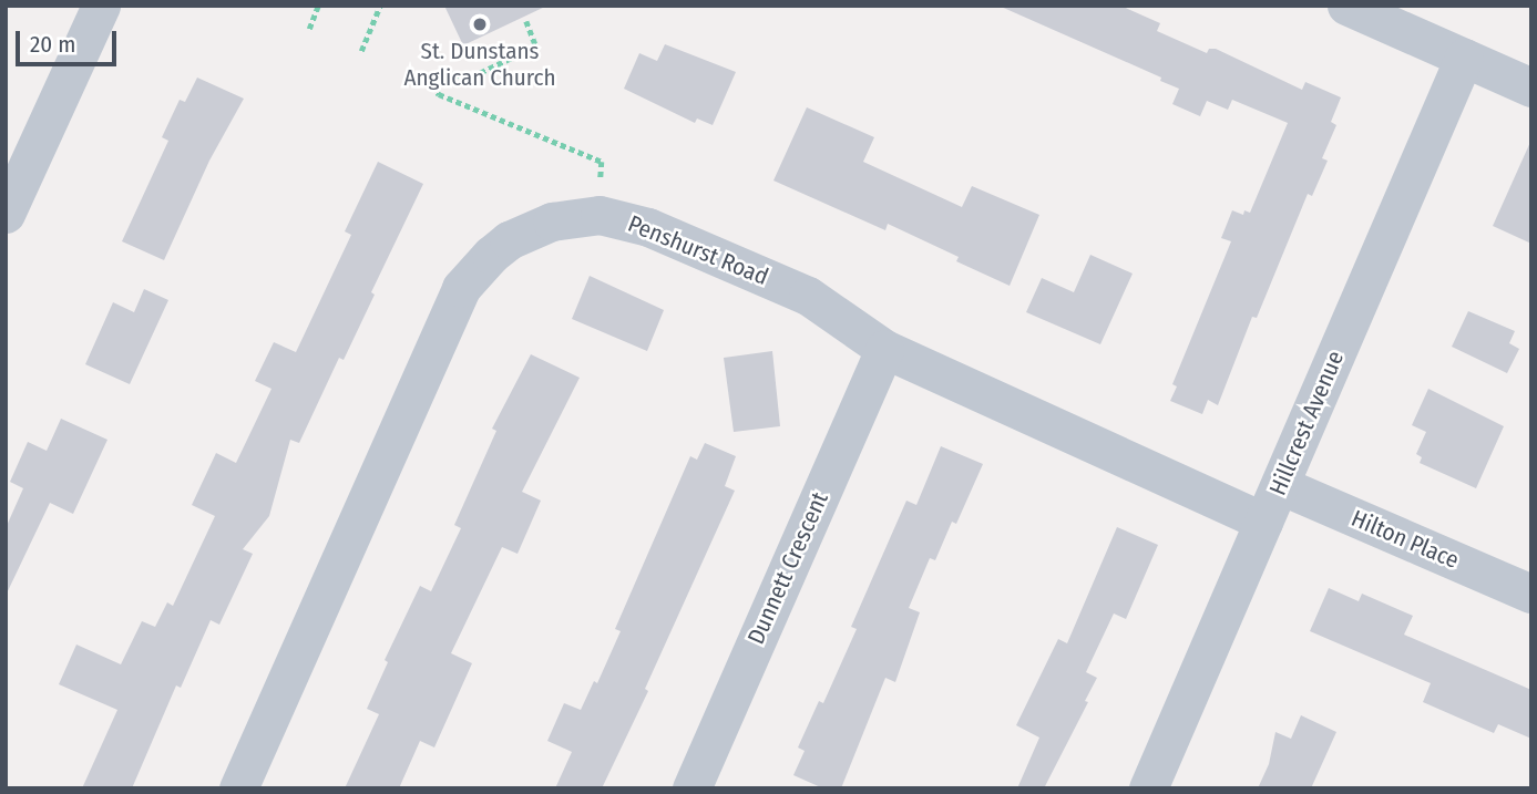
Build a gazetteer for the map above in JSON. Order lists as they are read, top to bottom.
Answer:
{
  "streets": {
    "street": [
      "Penshurst Road",
      "Hillcrest Avenue",
      "Hilton Place",
      "Dunnett Crescent"
    ]
  },
  "crossings": [
    ["Penshurst Road", "Hillcrest Avenue"],
    ["Penshurst Road", "Dunnett Crescent"],
    ["Hillcrest Avenue", "Hilton Place"]
  ],
  "places": ["St. Dunstans Anglican Church"],
  "scale_bar": "20 m"
}
